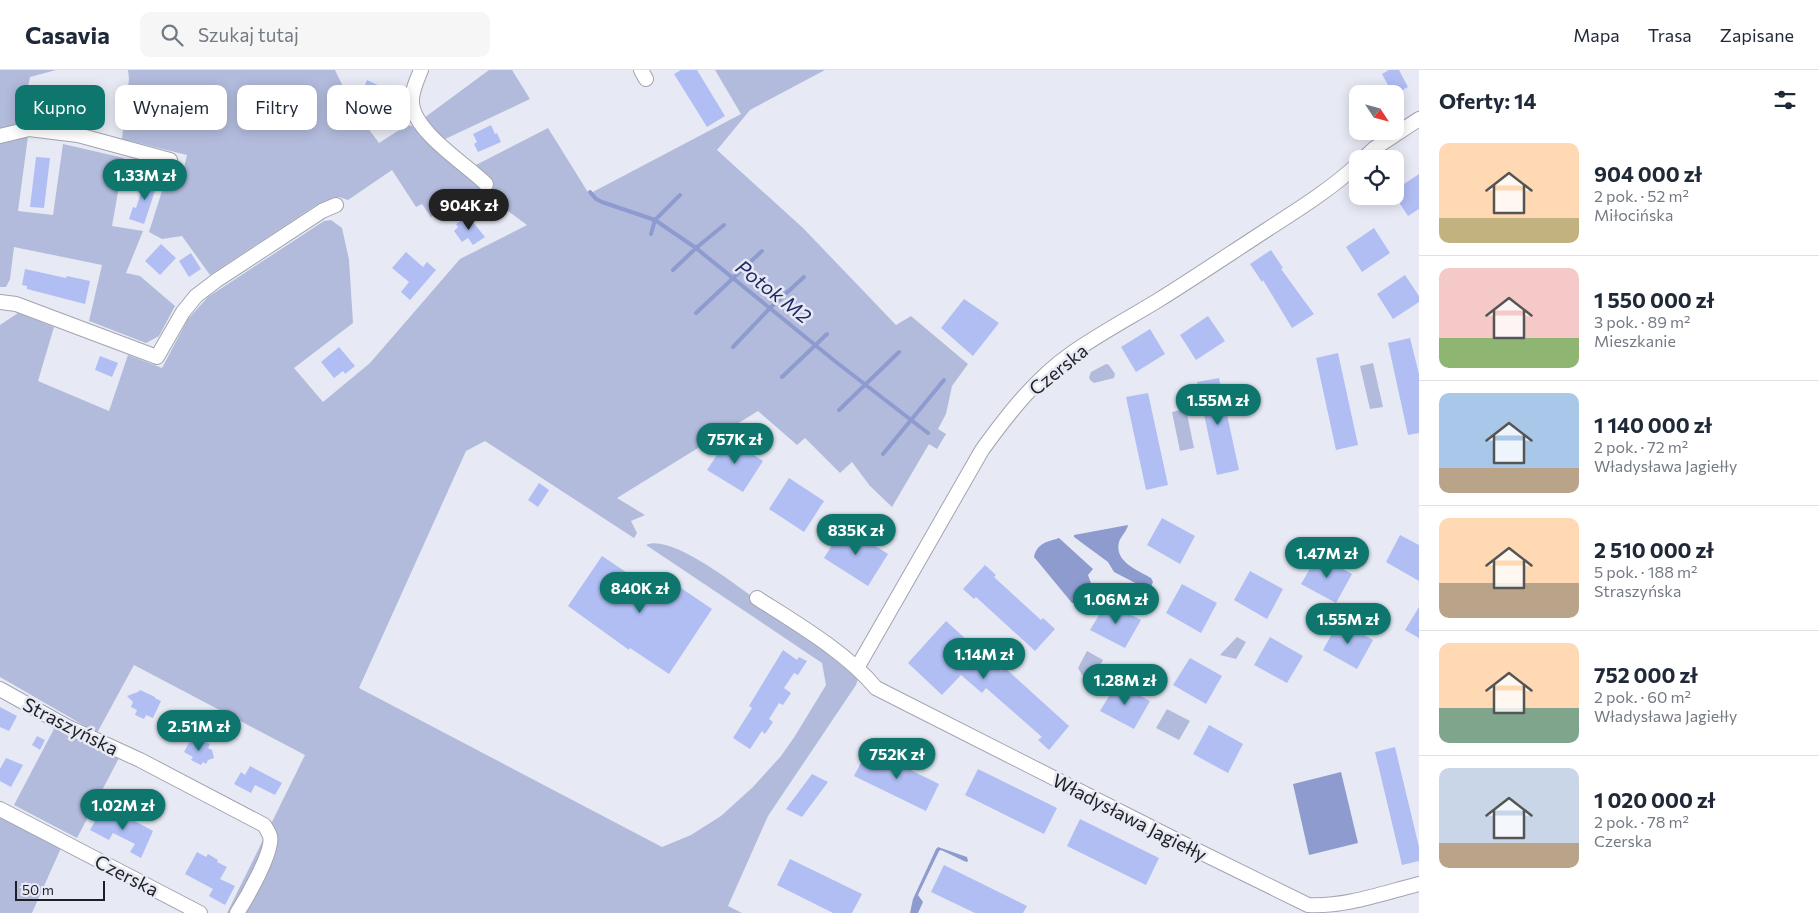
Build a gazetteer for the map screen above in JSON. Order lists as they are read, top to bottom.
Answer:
{
  "streets": {
    "street": ["Czerska", "Straszyńska", "Władysława Jagiełły"]
  },
  "crossings": [
    ["Czerska", "Władysława Jagiełły"]
  ],
  "water": ["Potok M2"],
  "scale_bar": "50 m",
  "north": "bottom right",
  "page": {
    "header": "Casavia",
    "search": "Szukaj tutaj",
    "nav": ["Mapa", "Trasa", "Zapisane"],
    "heading": "Oferty: 14",
    "chip": [
      "Kupno",
      "Wynajem",
      "Filtry",
      "Nowe"
    ],
    "list": [
      {
        "name": "904 000 zł",
        "note": "2 pok. · 52 m² · Miłocińska"
      },
      {
        "name": "1 550 000 zł",
        "note": "3 pok. · 89 m² · Mieszkanie"
      },
      {
        "name": "1 140 000 zł",
        "note": "2 pok. · 72 m² · Władysława Jagiełły"
      },
      {
        "name": "2 510 000 zł",
        "note": "5 pok. · 188 m² · Straszyńska"
      },
      {
        "name": "752 000 zł",
        "note": "2 pok. · 60 m² · Władysława Jagiełły"
      },
      {
        "name": "1 020 000 zł",
        "note": "2 pok. · 78 m² · Czerska"
      }
    ],
    "price": [
      "1.33M zł",
      "904K zł",
      "1.55M zł",
      "757K zł",
      "835K zł",
      "1.47M zł",
      "840K zł",
      "1.06M zł",
      "1.55M zł",
      "1.14M zł",
      "1.28M zł",
      "2.51M zł",
      "752K zł",
      "1.02M zł"
    ],
    "scale": "50 m"
  }
}
